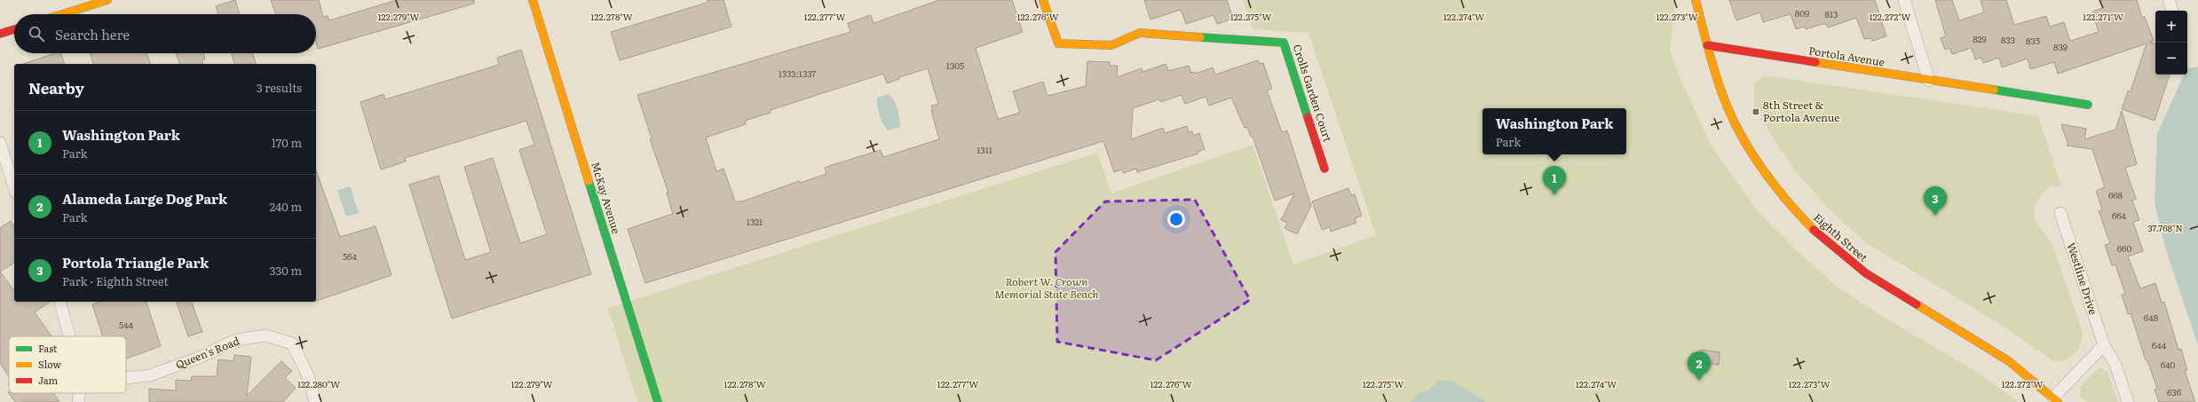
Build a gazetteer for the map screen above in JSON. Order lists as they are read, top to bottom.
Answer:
{
  "streets": {
    "street": [
      "Portola Avenue",
      "Crolls Garden Court",
      "McKay Avenue",
      "Eighth Street",
      "Westline Drive",
      "Queen's Road"
    ]
  },
  "crossings": [
    ["Portola Avenue", "Eighth Street"]
  ],
  "parks": ["Robert W. Crown Memorial State Beach"],
  "places": {
    "transit": ["8th Street & Portola Avenue"]
  },
  "house_numbers": [
    "809",
    "813",
    "829",
    "833",
    "835",
    "839",
    "1305",
    "1333;1337",
    "1311",
    "668",
    "664",
    "1321",
    "660",
    "564",
    "648",
    "544",
    "644",
    "640",
    "636"
  ],
  "legend": ["Fast", "Slow", "Jam"],
  "page": {
    "map_buttons": ["+", "−"],
    "search": "Search here",
    "heading": ["Nearby", "3 results"],
    "popup": ["Washington Park", "Park"],
    "list": [
      {
        "mark": "1",
        "name": "Washington Park",
        "note": "Park",
        "value": "170 m"
      },
      {
        "mark": "2",
        "name": "Alameda Large Dog Park",
        "note": "Park",
        "value": "240 m"
      },
      {
        "mark": "3",
        "name": "Portola Triangle Park",
        "note": "Park · Eighth Street",
        "value": "330 m"
      }
    ],
    "pins": ["1", "3", "2"]
  },
  "coordinates": [
    "122.279°W",
    "122.278°W",
    "122.277°W",
    "122.276°W",
    "122.275°W",
    "122.274°W",
    "122.273°W",
    "122.272°W",
    "122.271°W",
    "37.768°N",
    "122.280°W"
  ]
}
